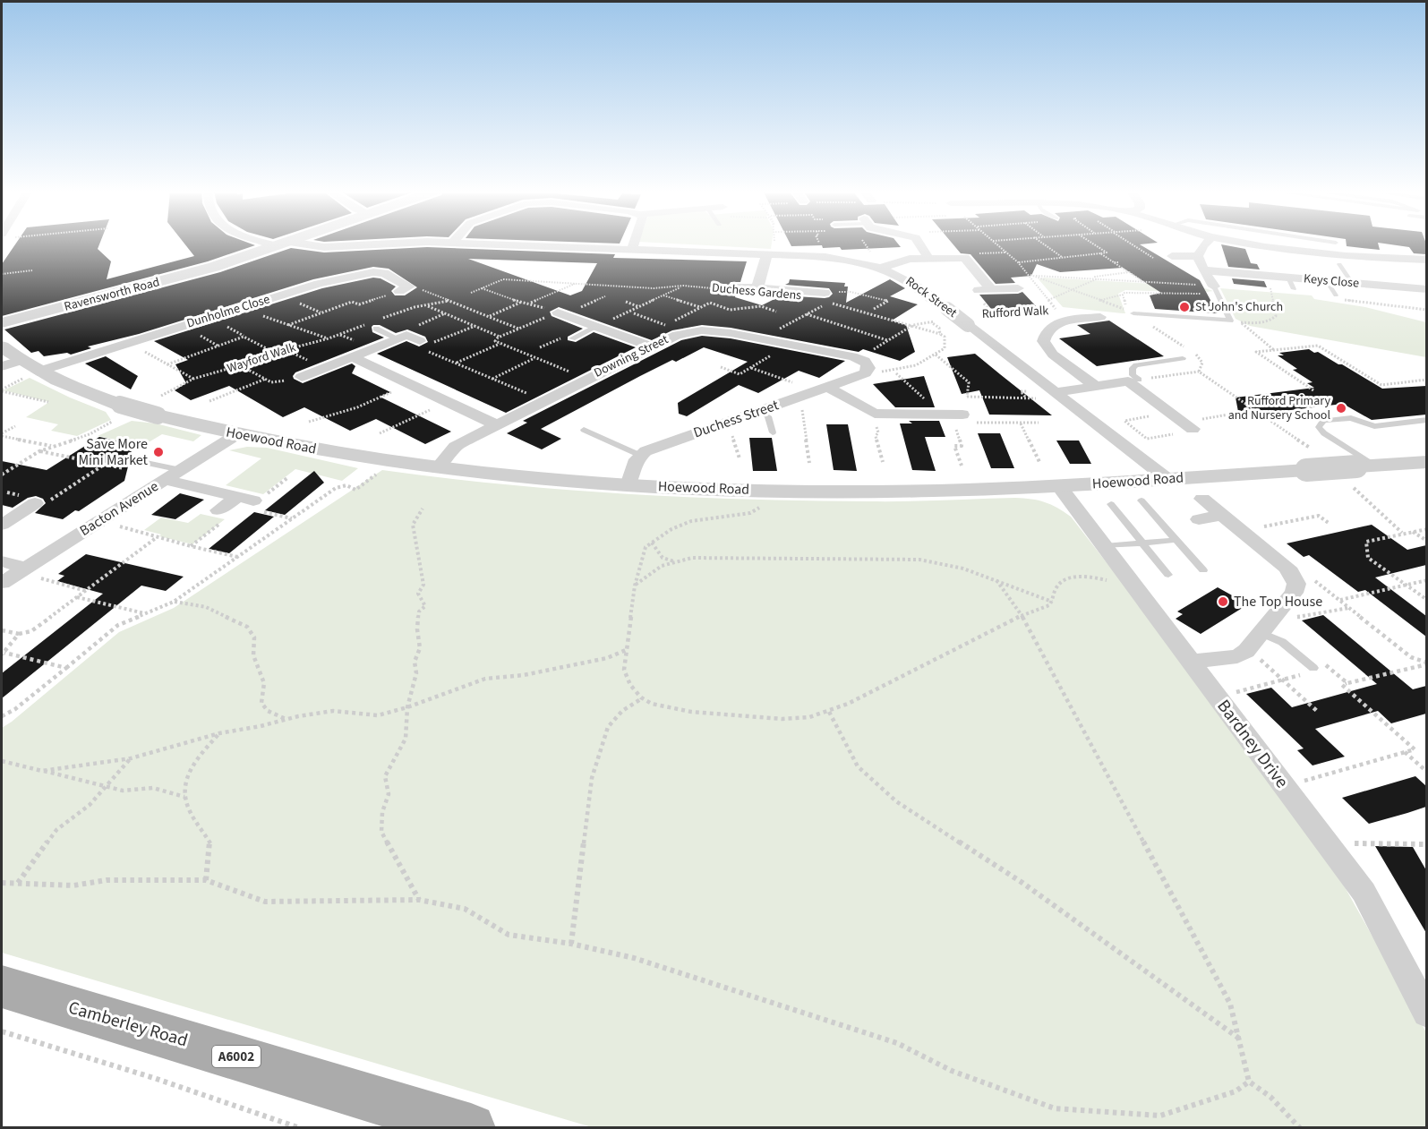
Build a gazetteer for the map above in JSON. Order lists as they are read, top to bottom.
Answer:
{
  "streets": {
    "main road": ["Camberley Road", "A6002"],
    "street": [
      "Keys Close",
      "Ravensworth Road",
      "Rock Street",
      "Dunholme Close",
      "Downing Street",
      "Duchess Street",
      "Hoewood Road",
      "Bacton Avenue",
      "Bardney Drive"
    ],
    "path": ["Duchess Gardens", "Rufford Walk", "Wayford Walk"]
  },
  "crossings": [
    ["Duchess Gardens", "Downing Street"],
    ["Ravensworth Road", "Rock Street"],
    ["Rock Street", "Rufford Walk"],
    ["Rock Street", "Hoewood Road"],
    ["Dunholme Close", "Wayford Walk"],
    ["Dunholme Close", "Hoewood Road"],
    ["Downing Street", "Hoewood Road"],
    ["Wayford Walk", "Hoewood Road"],
    ["Hoewood Road", "Bacton Avenue"],
    ["Hoewood Road", "Bardney Drive"]
  ],
  "places": [
    "St John's Church",
    "Rufford Primary and Nursery School",
    "Save More Mini Market",
    "The Top House"
  ]
}
